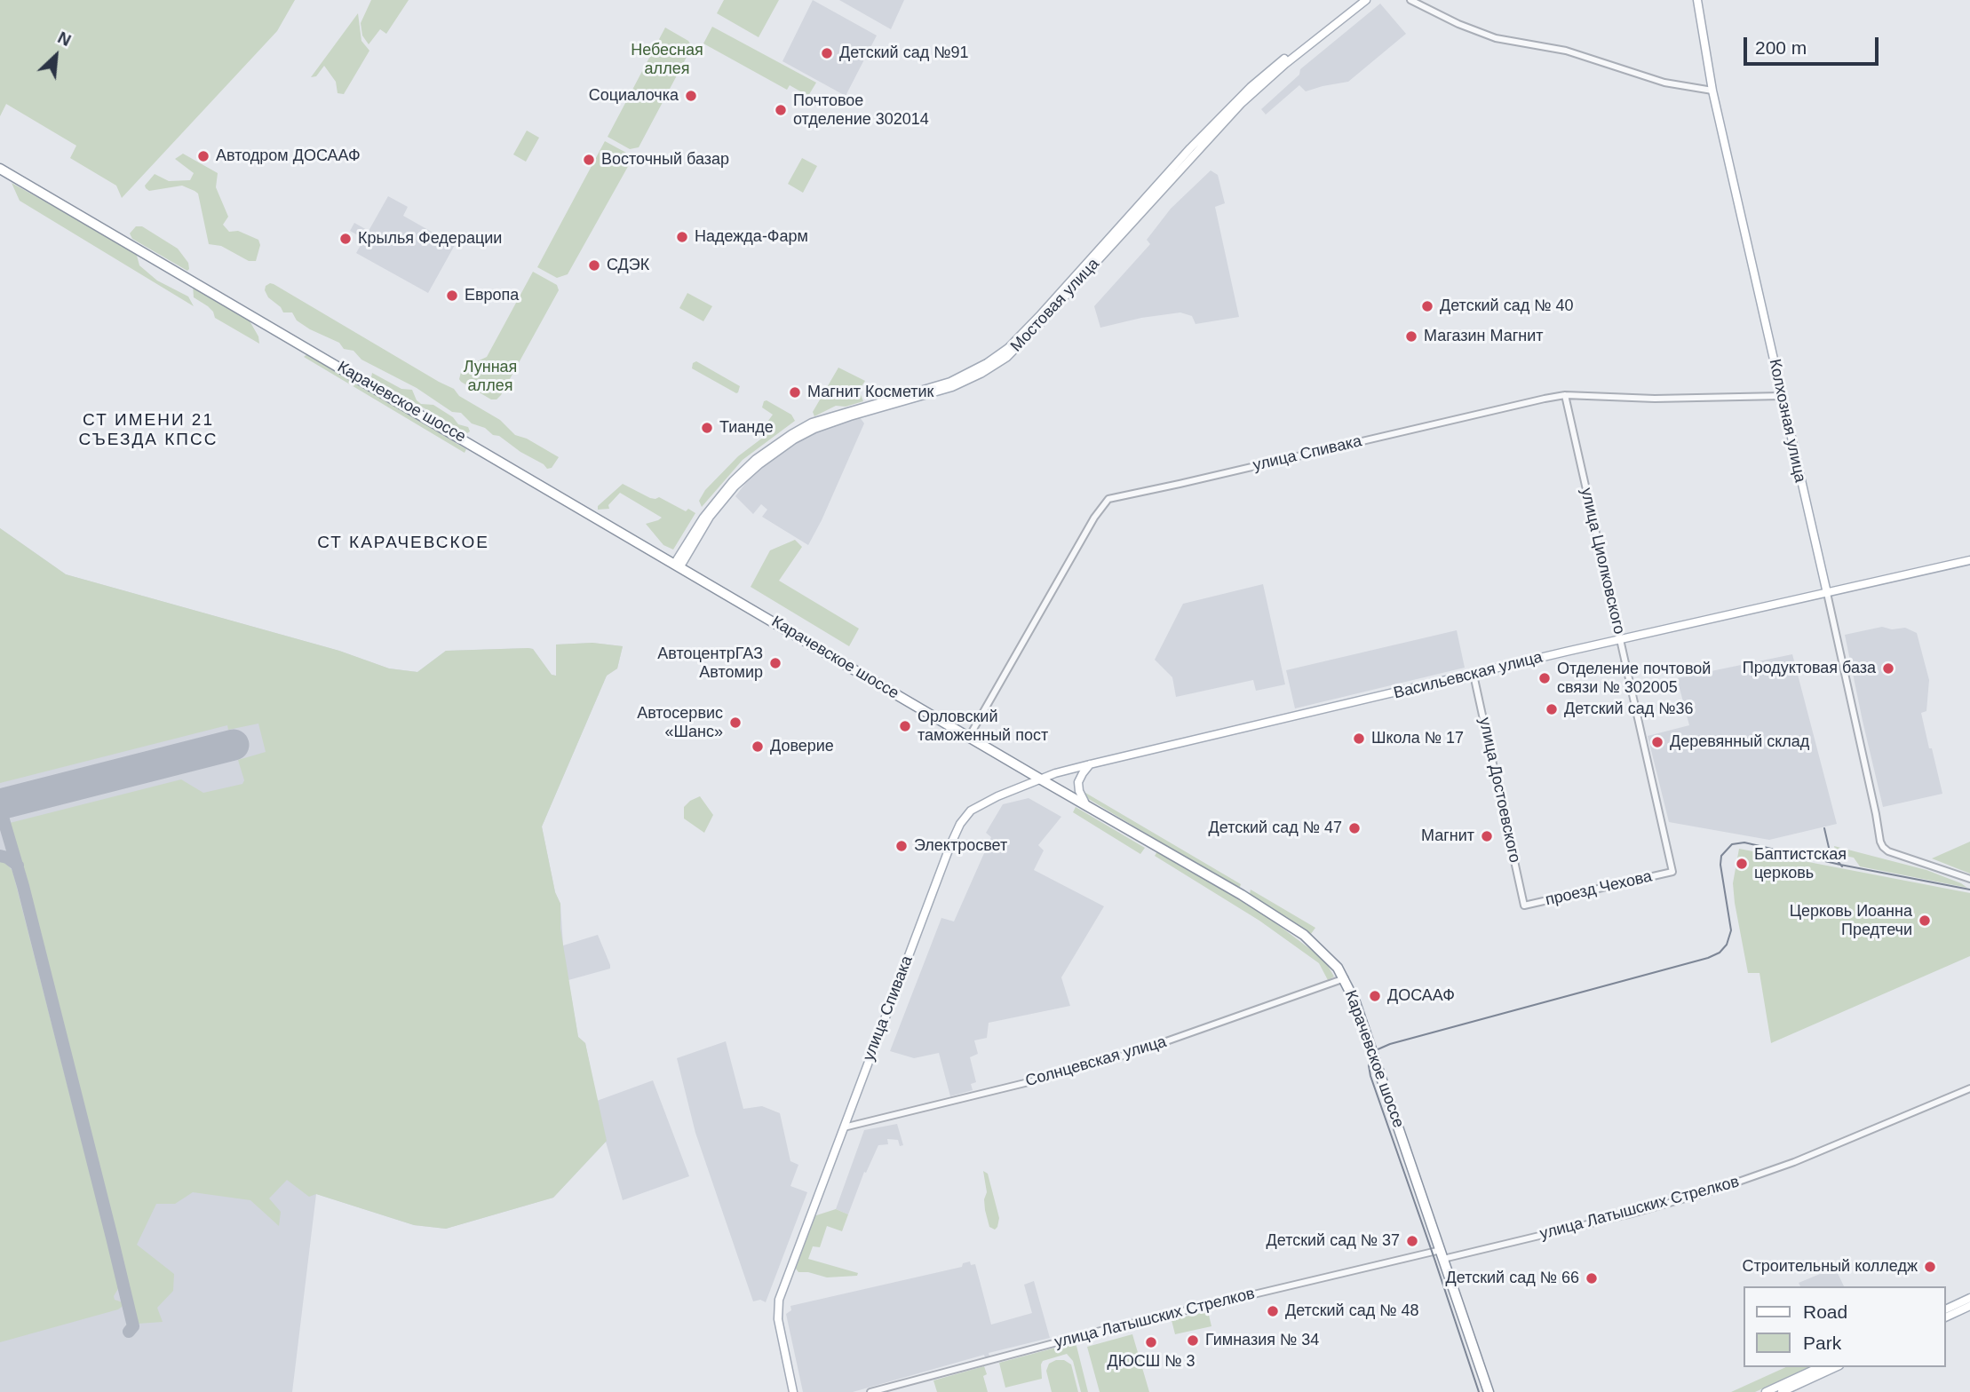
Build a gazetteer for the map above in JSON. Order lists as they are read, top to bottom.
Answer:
{
  "streets": {
    "highway": ["Карачевское шоссе"],
    "main road": [
      "Мостовая улица",
      "Колхозная улица",
      "улица Спивака",
      "Васильевская улица"
    ],
    "street": [
      "улица Циолковского",
      "улица Достоевского",
      "проезд Чехова",
      "Солнцевская улица",
      "улица Латышских Стрелков"
    ]
  },
  "crossings": [
    ["Мостовая улица", "Карачевское шоссе"],
    ["Карачевское шоссе", "улица Спивака"],
    ["Карачевское шоссе", "Васильевская улица"],
    ["Карачевское шоссе", "Солнцевская улица"],
    ["Карачевское шоссе", "улица Латышских Стрелков"],
    ["Колхозная улица", "улица Спивака"],
    ["Колхозная улица", "Васильевская улица"],
    ["улица Спивака", "улица Циолковского"],
    ["улица Спивака", "Васильевская улица"],
    ["улица Спивака", "Солнцевская улица"],
    ["улица Циолковского", "Васильевская улица"],
    ["улица Циолковского", "проезд Чехова"],
    ["Васильевская улица", "улица Достоевского"],
    ["улица Достоевского", "проезд Чехова"]
  ],
  "districts": ["СТ ИМЕНИ 21 СЪЕЗДА КПСС", "СТ КАРАЧЕВСКОЕ"],
  "parks": ["Небесная аллея", "Лунная аллея"],
  "places": [
    "Детский сад №91",
    "Социалочка",
    "Почтовое отделение 302014",
    "Автодром ДОСААФ",
    "Восточный базар",
    "Надежда-Фарм",
    "Крылья Федерации",
    "СДЭК",
    "Европа",
    "Детский сад № 40",
    "Магазин Магнит",
    "Магнит Косметик",
    "Тианде",
    "АвтоцентрГАЗ Автомир",
    "Продуктовая база",
    "Отделение почтовой связи № 302005",
    "Детский сад №36",
    "Автосервис «Шанс»",
    "Орловский таможенный пост",
    "Школа № 17",
    "Деревянный склад",
    "Доверие",
    "Детский сад № 47",
    "Магнит",
    "Электросвет",
    "Баптистская церковь",
    "Церковь Иоанна Предтечи",
    "ДОСААФ",
    "Детский сад № 37",
    "Строительный колледж",
    "Детский сад № 66",
    "Детский сад № 48",
    "Гимназия № 34",
    "ДЮСШ № 3"
  ],
  "legend": ["Road", "Park"],
  "scale_bar": "200 m",
  "north": "top right"
}
